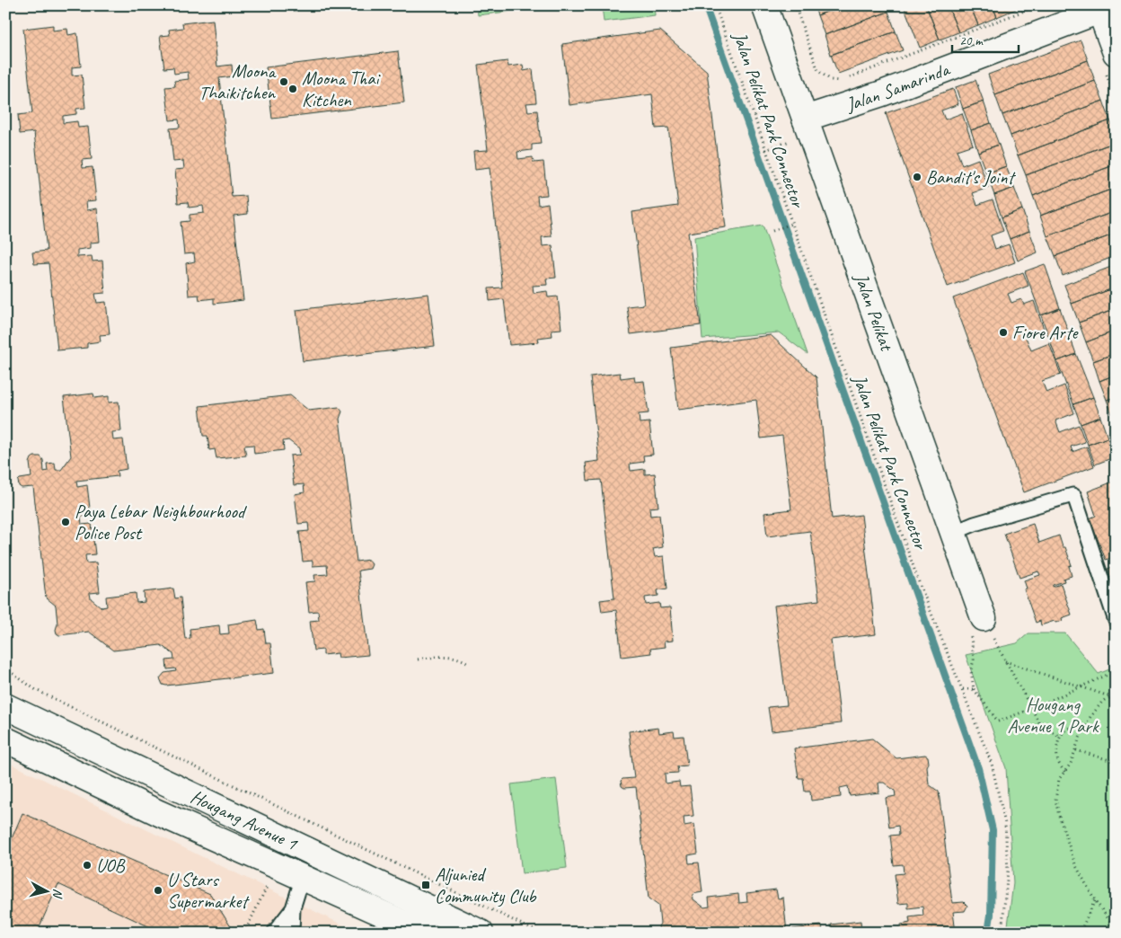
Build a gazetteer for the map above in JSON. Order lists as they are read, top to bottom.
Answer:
{
  "streets": {
    "main road": ["Jalan Samarinda", "Jalan Pelikat", "Hougang Avenue 1"],
    "path": ["Jalan Pelikat Park Connector"]
  },
  "crossings": [
    ["Jalan Samarinda", "Jalan Pelikat"]
  ],
  "parks": ["Hougang Avenue 1 Park"],
  "places": {
    "other": [
      "Moona Thaikitchen",
      "Moona Thai Kitchen",
      "Bandit's Joint",
      "Fiore Arte",
      "Paya Lebar Neighbourhood Police Post",
      "UOB",
      "U Stars Supermarket"
    ],
    "transit": ["Aljunied Community Club"]
  },
  "scale_bar": "20 m",
  "north": "right"
}
